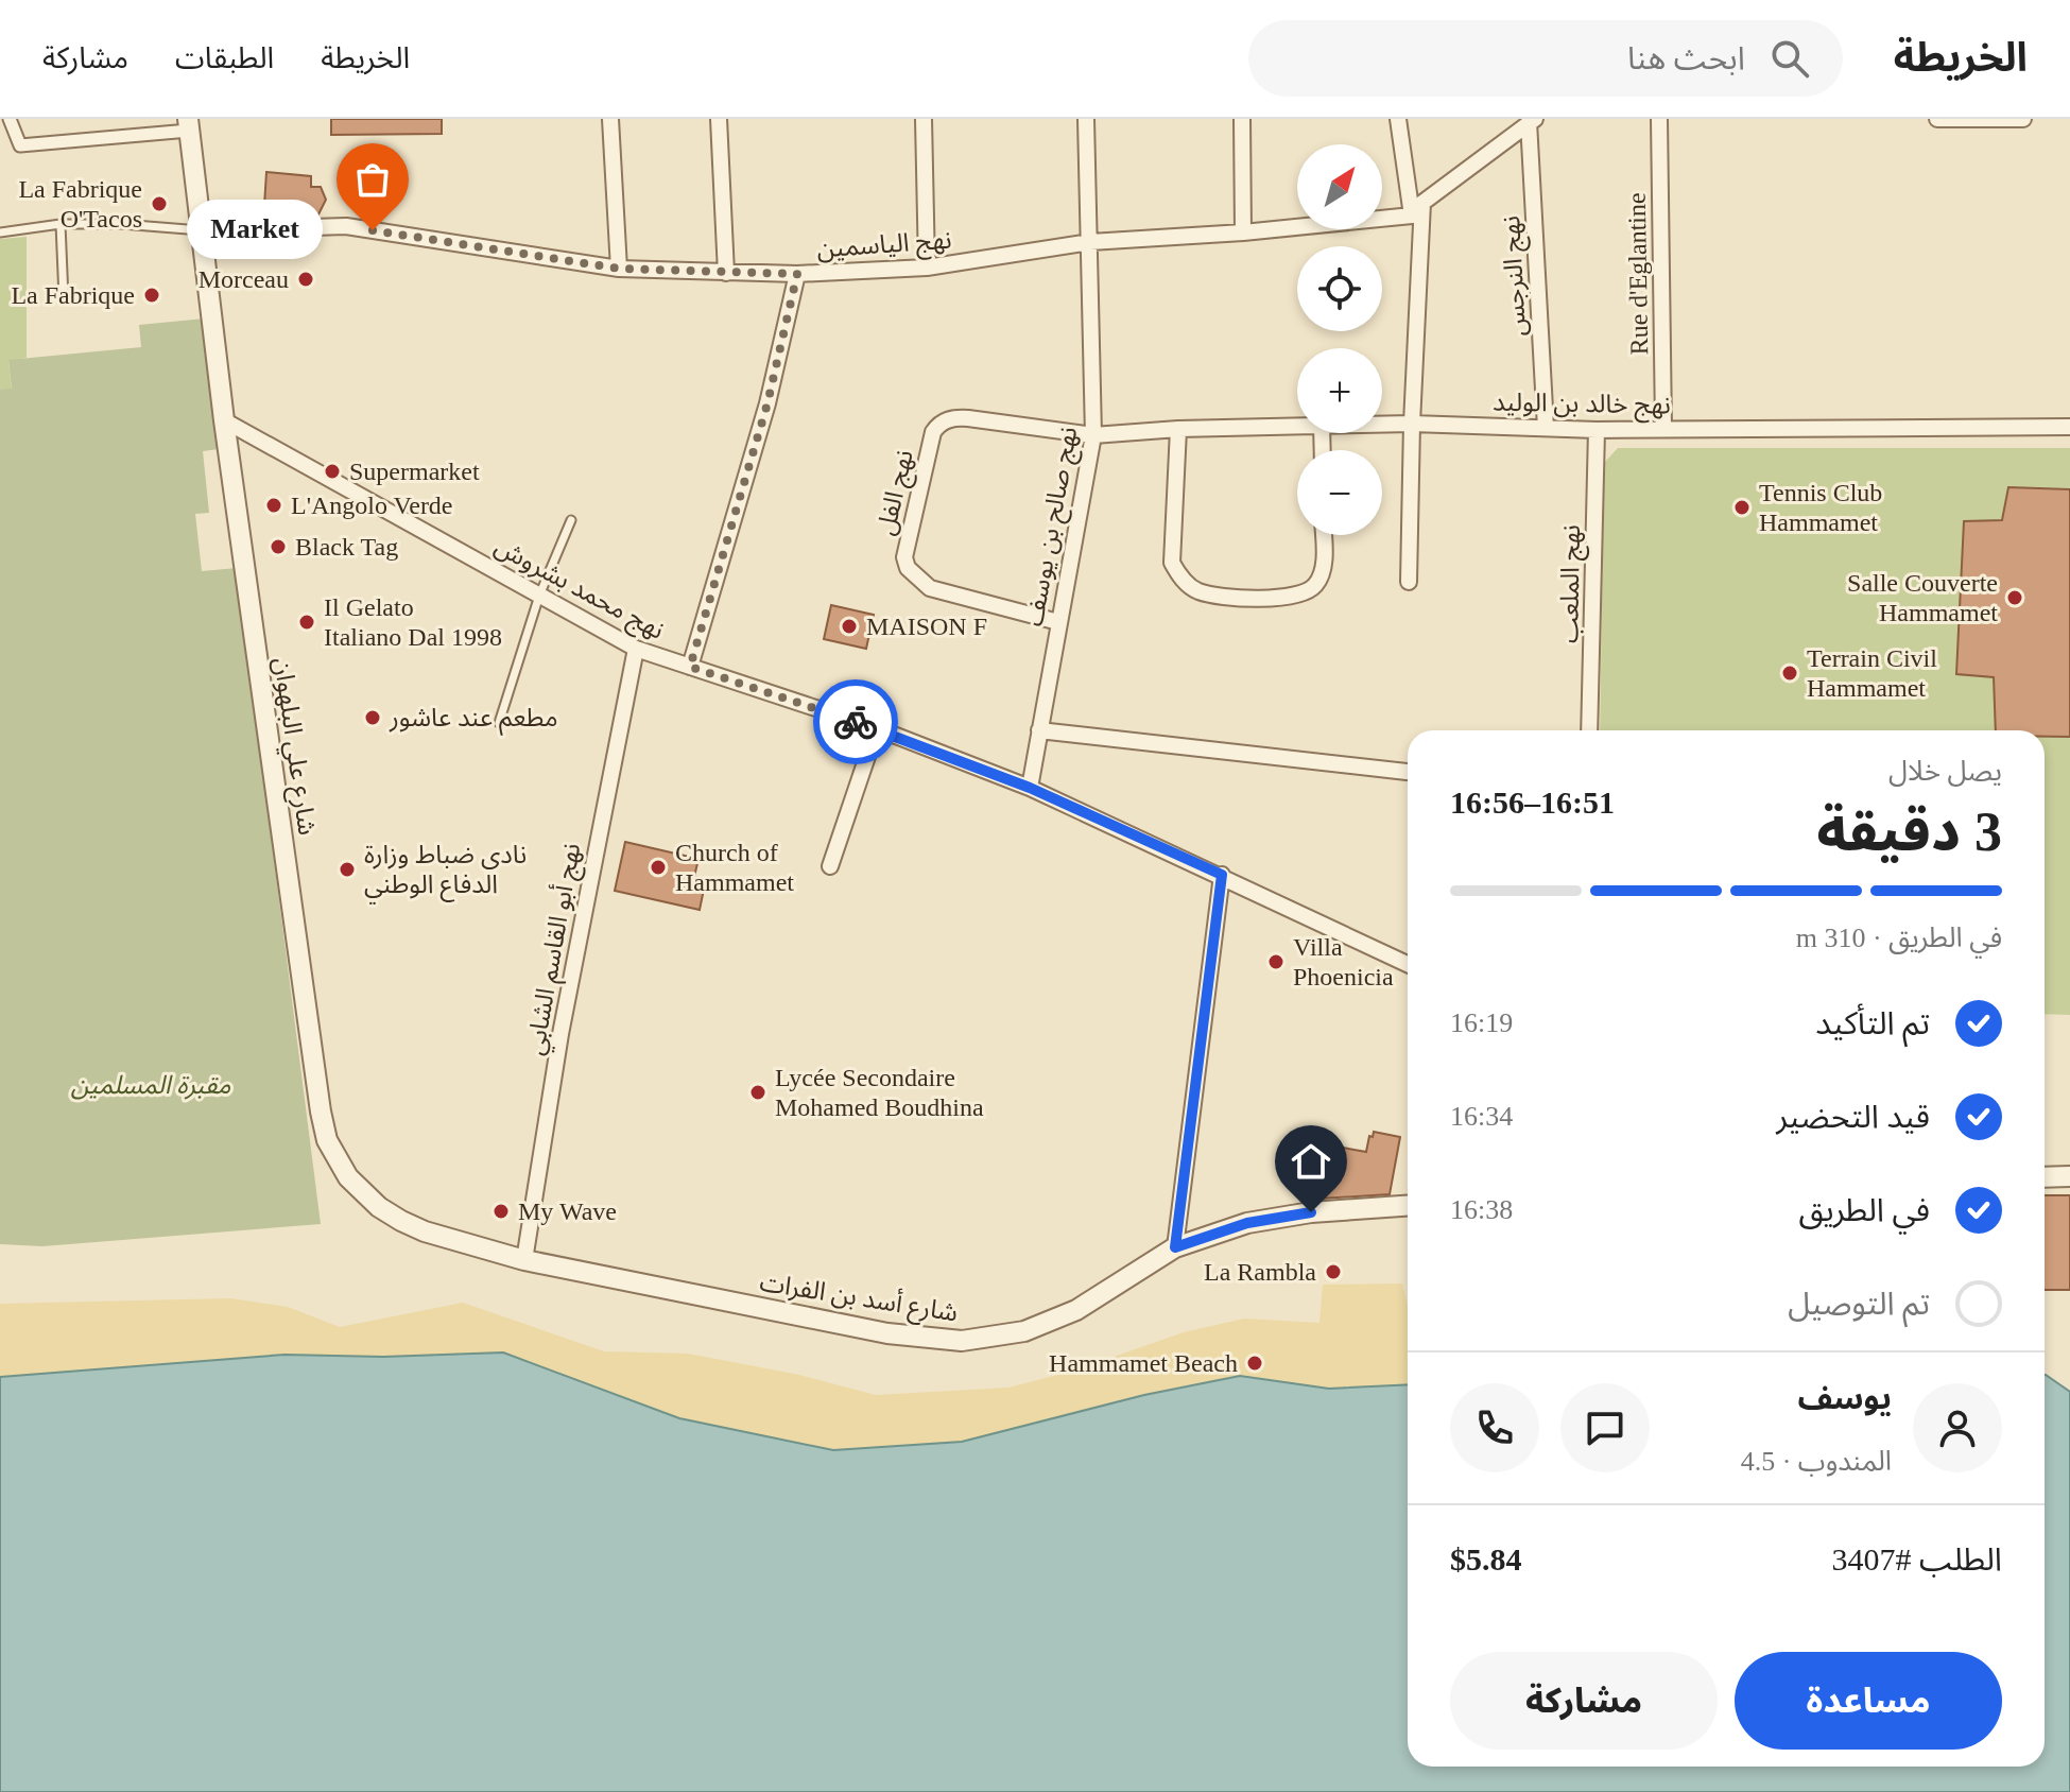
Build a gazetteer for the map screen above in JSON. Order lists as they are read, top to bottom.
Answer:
{
  "streets": {
    "street": [
      "نهج الياسمين",
      "Rue d'Eglantine",
      "نهج النرجس",
      "نهج خالد بن الوليد",
      "نهج الفل",
      "نهج صالح بن يوسف",
      "نهج الملعب",
      "نهج محمد بشروش",
      "شارع علي البلهوان",
      "نهج أبو القاسم الشابي",
      "شارع أسد بن الفرات"
    ]
  },
  "crossings": [
    ["نهج الياسمين", "نهج صالح بن يوسف"],
    ["نهج الياسمين", "شارع علي البلهوان"],
    ["Rue d'Eglantine", "نهج خالد بن الوليد"],
    ["نهج النرجس", "نهج خالد بن الوليد"],
    ["نهج خالد بن الوليد", "نهج الفل"],
    ["نهج خالد بن الوليد", "نهج صالح بن يوسف"],
    ["نهج خالد بن الوليد", "نهج الملعب"],
    ["نهج الفل", "نهج صالح بن يوسف"],
    ["نهج صالح بن يوسف", "نهج محمد بشروش"],
    ["نهج محمد بشروش", "شارع علي البلهوان"],
    ["نهج محمد بشروش", "نهج أبو القاسم الشابي"],
    ["شارع علي البلهوان", "نهج أبو القاسم الشابي"],
    ["شارع علي البلهوان", "شارع أسد بن الفرات"],
    ["نهج أبو القاسم الشابي", "شارع أسد بن الفرات"]
  ],
  "parks": ["مقبرة المسلمين"],
  "places": [
    "La Fabrique O'Tacos",
    "Market",
    "Morceau",
    "La Fabrique",
    "Supermarket",
    "L'Angolo Verde",
    "Tennis Club Hammamet",
    "Black Tag",
    "Salle Couverte Hammamet",
    "Il Gelato Italiano Dal 1998",
    "MAISON F",
    "Terrain Civil Hammamet",
    "مطعم عند عاشور",
    "Church of Hammamet",
    "نادي ضباط وزارة الدفاع الوطني",
    "Villa Phoenicia",
    "Lycée Secondaire Mohamed Boudhina",
    "My Wave",
    "La Rambla",
    "Hammamet Beach"
  ],
  "north": "top right",
  "page": {
    "header": "الخريطة",
    "search": "ابحث هنا",
    "nav": ["الخريطة", "الطبقات", "مشاركة"],
    "map_buttons": ["+", "−"],
    "bubble": "Market",
    "heading": ["3 دقيقة", "يصل خلال", "16:51–16:56"],
    "panel": [
      "يوسف",
      "المندوب · 4.5",
      "الطلب #3407",
      "$5.84"
    ],
    "bar": "في الطريق · 310 m",
    "list": [
      ["تم التأكيد", "16:19"],
      ["قيد التحضير", "16:34"],
      ["في الطريق", "16:38"],
      "تم التوصيل"
    ],
    "buttons": ["مساعدة", "مشاركة"]
  }
}
